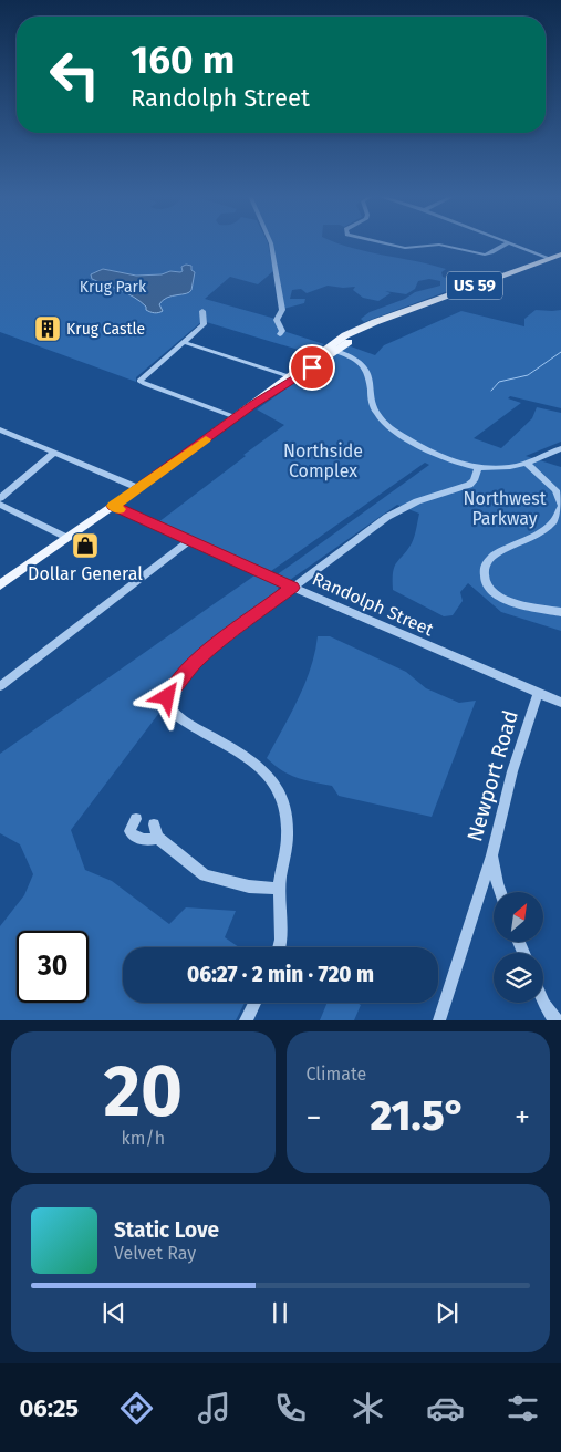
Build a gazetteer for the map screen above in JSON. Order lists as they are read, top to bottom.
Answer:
{
  "streets": {
    "main road": ["US 59"],
    "street": ["Randolph Street", "Newport Road"]
  },
  "crossings": [
    ["US 59", "Randolph Street"],
    ["Randolph Street", "Newport Road"]
  ],
  "parks": ["Krug Park", "Northside Complex", "Northwest Parkway"],
  "places": {
    "building": ["Krug Castle"],
    "shop": ["Dollar General"]
  },
  "north": "top right",
  "page": {
    "turn": ["160 m", "Randolph Street"],
    "limit": "30",
    "trip": "06:27 · 2 min · 720 m",
    "tile": [
      ["20", "km/h"],
      "Climate"
    ],
    "heat": ["−", "21.5°", "+"],
    "song": ["Static Love", "Velvet Ray"],
    "tabs": "06:25"
  }
}
